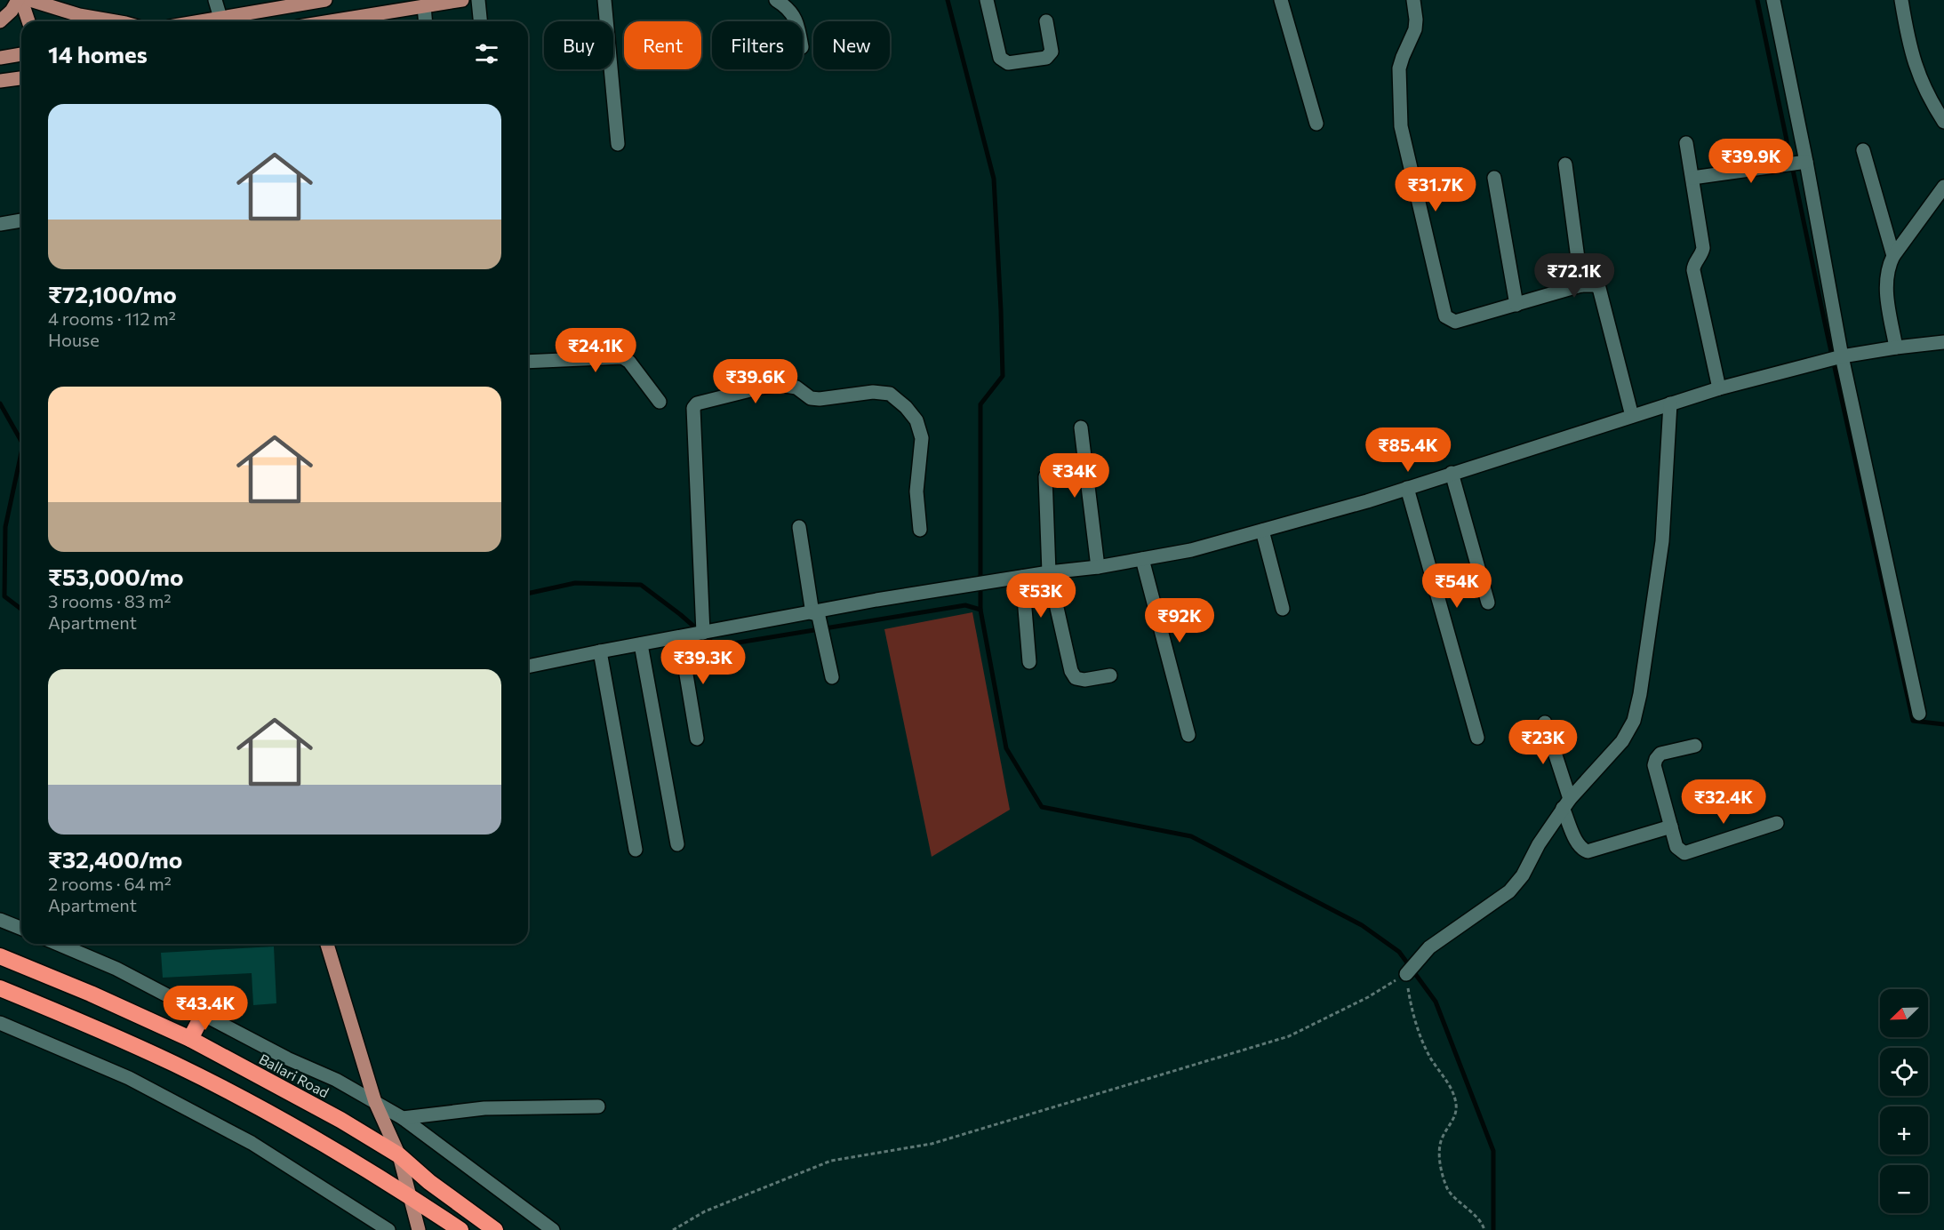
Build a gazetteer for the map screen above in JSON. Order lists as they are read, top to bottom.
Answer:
{
  "streets": {
    "highway": ["Ballari Road"]
  },
  "north": "bottom left",
  "page": {
    "chip": [
      "Buy",
      "Rent",
      "Filters",
      "New"
    ],
    "heading": "14 homes",
    "list": [
      {
        "name": "₹72,100/mo",
        "note": "4 rooms · 112 m² · House"
      },
      {
        "name": "₹53,000/mo",
        "note": "3 rooms · 83 m² · Apartment"
      },
      {
        "name": "₹32,400/mo",
        "note": "2 rooms · 64 m² · Apartment"
      }
    ],
    "price": [
      "₹39.9K",
      "₹31.7K",
      "₹72.1K",
      "₹24.1K",
      "₹39.6K",
      "₹85.4K",
      "₹34K",
      "₹54K",
      "₹53K",
      "₹92K",
      "₹39.3K",
      "₹23K",
      "₹32.4K",
      "₹43.4K"
    ],
    "map_buttons": ["+", "−"]
  }
}
